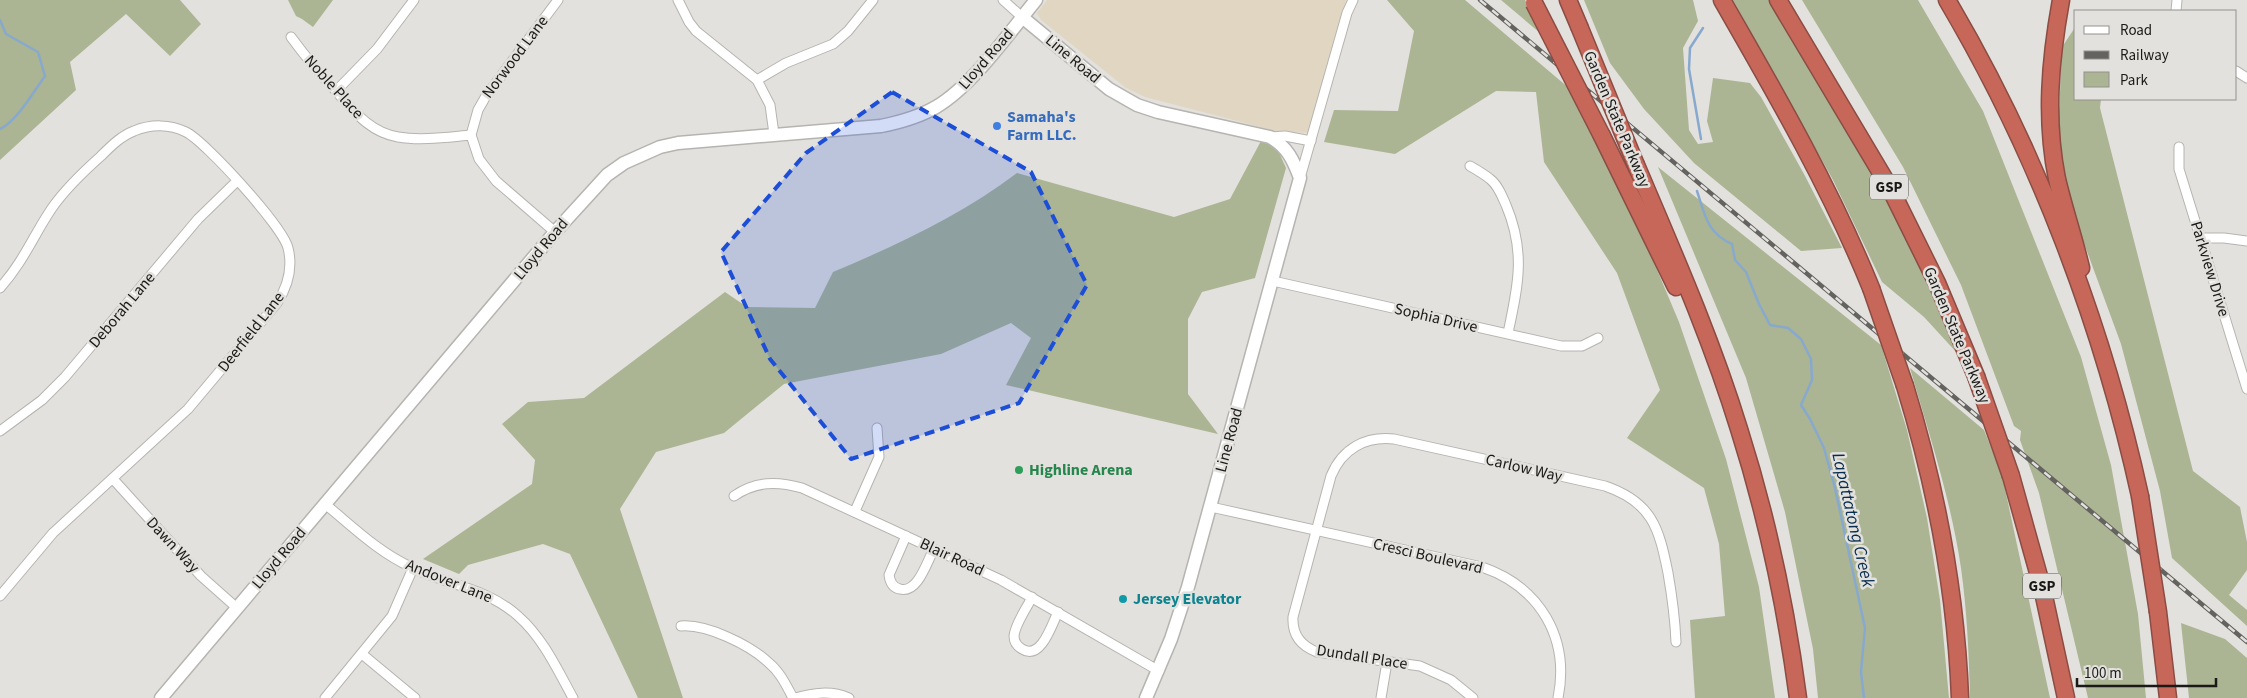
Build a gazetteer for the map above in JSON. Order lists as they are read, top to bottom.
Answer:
{
  "streets": {
    "highway": ["Garden State Parkway", "GSP"],
    "main road": ["Lloyd Road", "Line Road"],
    "street": [
      "Norwood Lane",
      "Noble Place",
      "Parkview Drive",
      "Deborah Lane",
      "Sophia Drive",
      "Deerfield Lane",
      "Carlow Way",
      "Dawn Way",
      "Cresci Boulevard",
      "Blair Road",
      "Andover Lane",
      "Dundall Place"
    ]
  },
  "crossings": [
    ["Norwood Lane", "Noble Place"],
    ["Lloyd Road", "Line Road"],
    ["Lloyd Road", "Dawn Way"],
    ["Lloyd Road", "Andover Lane"],
    ["Line Road", "Sophia Drive"],
    ["Line Road", "Cresci Boulevard"],
    ["Line Road", "Blair Road"],
    ["Deborah Lane", "Deerfield Lane"],
    ["Deerfield Lane", "Dawn Way"],
    ["Carlow Way", "Cresci Boulevard"],
    ["Carlow Way", "Dundall Place"],
    ["Cresci Boulevard", "Dundall Place"]
  ],
  "water": ["Lapattatong Creek"],
  "places": ["Samaha's Farm LLC.", "Highline Arena", "Jersey Elevator"],
  "legend": ["Road", "Railway", "Park"],
  "scale_bar": "100 m"
}
